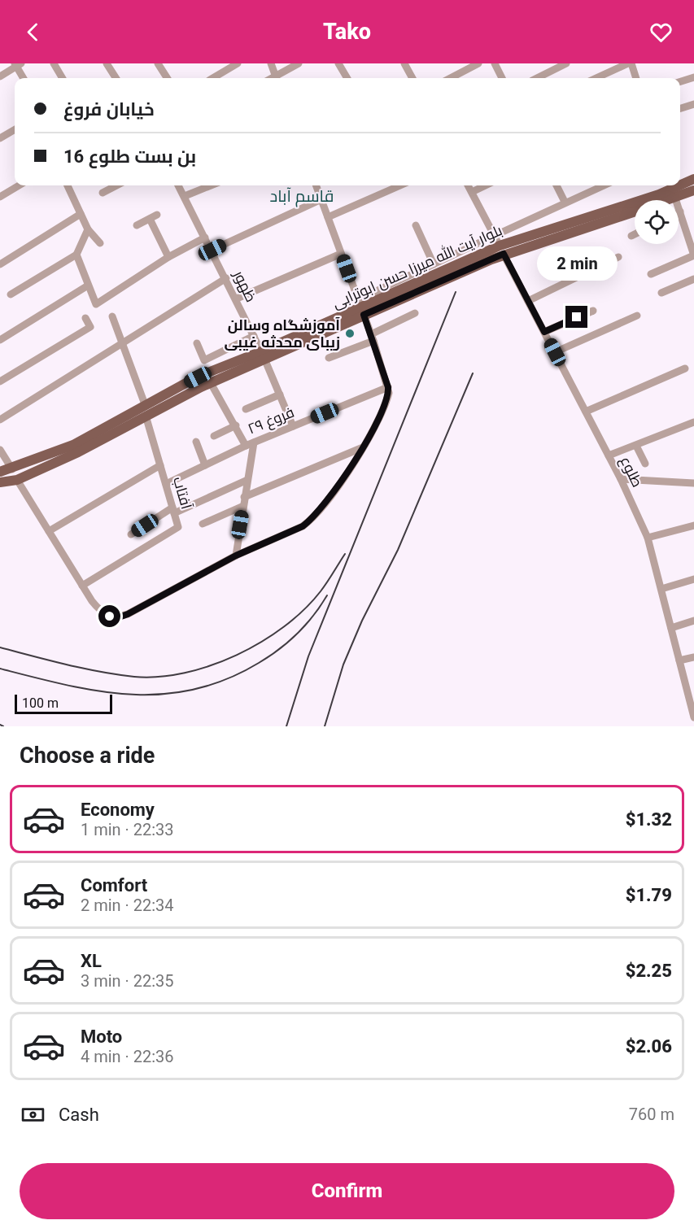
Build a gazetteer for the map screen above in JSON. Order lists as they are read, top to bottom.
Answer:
{
  "streets": {
    "main road": ["بلوار آیت الله میرزا حسن ابوترابی"],
    "street": [
      "ظهور",
      "فروغ ۲۹",
      "طلوع",
      "آفتاب"
    ]
  },
  "crossings": [
    ["بلوار آیت الله میرزا حسن ابوترابی", "ظهور"],
    ["بلوار آیت الله میرزا حسن ابوترابی", "طلوع"],
    ["بلوار آیت الله میرزا حسن ابوترابی", "آفتاب"],
    ["ظهور", "فروغ ۲۹"],
    ["فروغ ۲۹", "آفتاب"]
  ],
  "districts": ["قاسم آباد"],
  "places": ["آموزشگاه وسالن زیبای محدثه غیبی"],
  "scale_bar": "100 m",
  "page": {
    "header": "Tako",
    "banner": ["خیابان فروغ", "بن بست طلوع 16"],
    "bubble": "2 min",
    "scale": "100 m",
    "heading": "Choose a ride",
    "list": [
      {
        "name": "Economy",
        "note": "1 min · 22:33",
        "value": "$1.32"
      },
      {
        "name": "Comfort",
        "note": "2 min · 22:34",
        "value": "$1.79"
      },
      {
        "name": "XL",
        "note": "3 min · 22:35",
        "value": "$2.25"
      },
      {
        "name": "Moto",
        "note": "4 min · 22:36",
        "value": "$2.06"
      }
    ],
    "pay": ["Cash", "760 m"],
    "buttons": "Confirm"
  }
}
